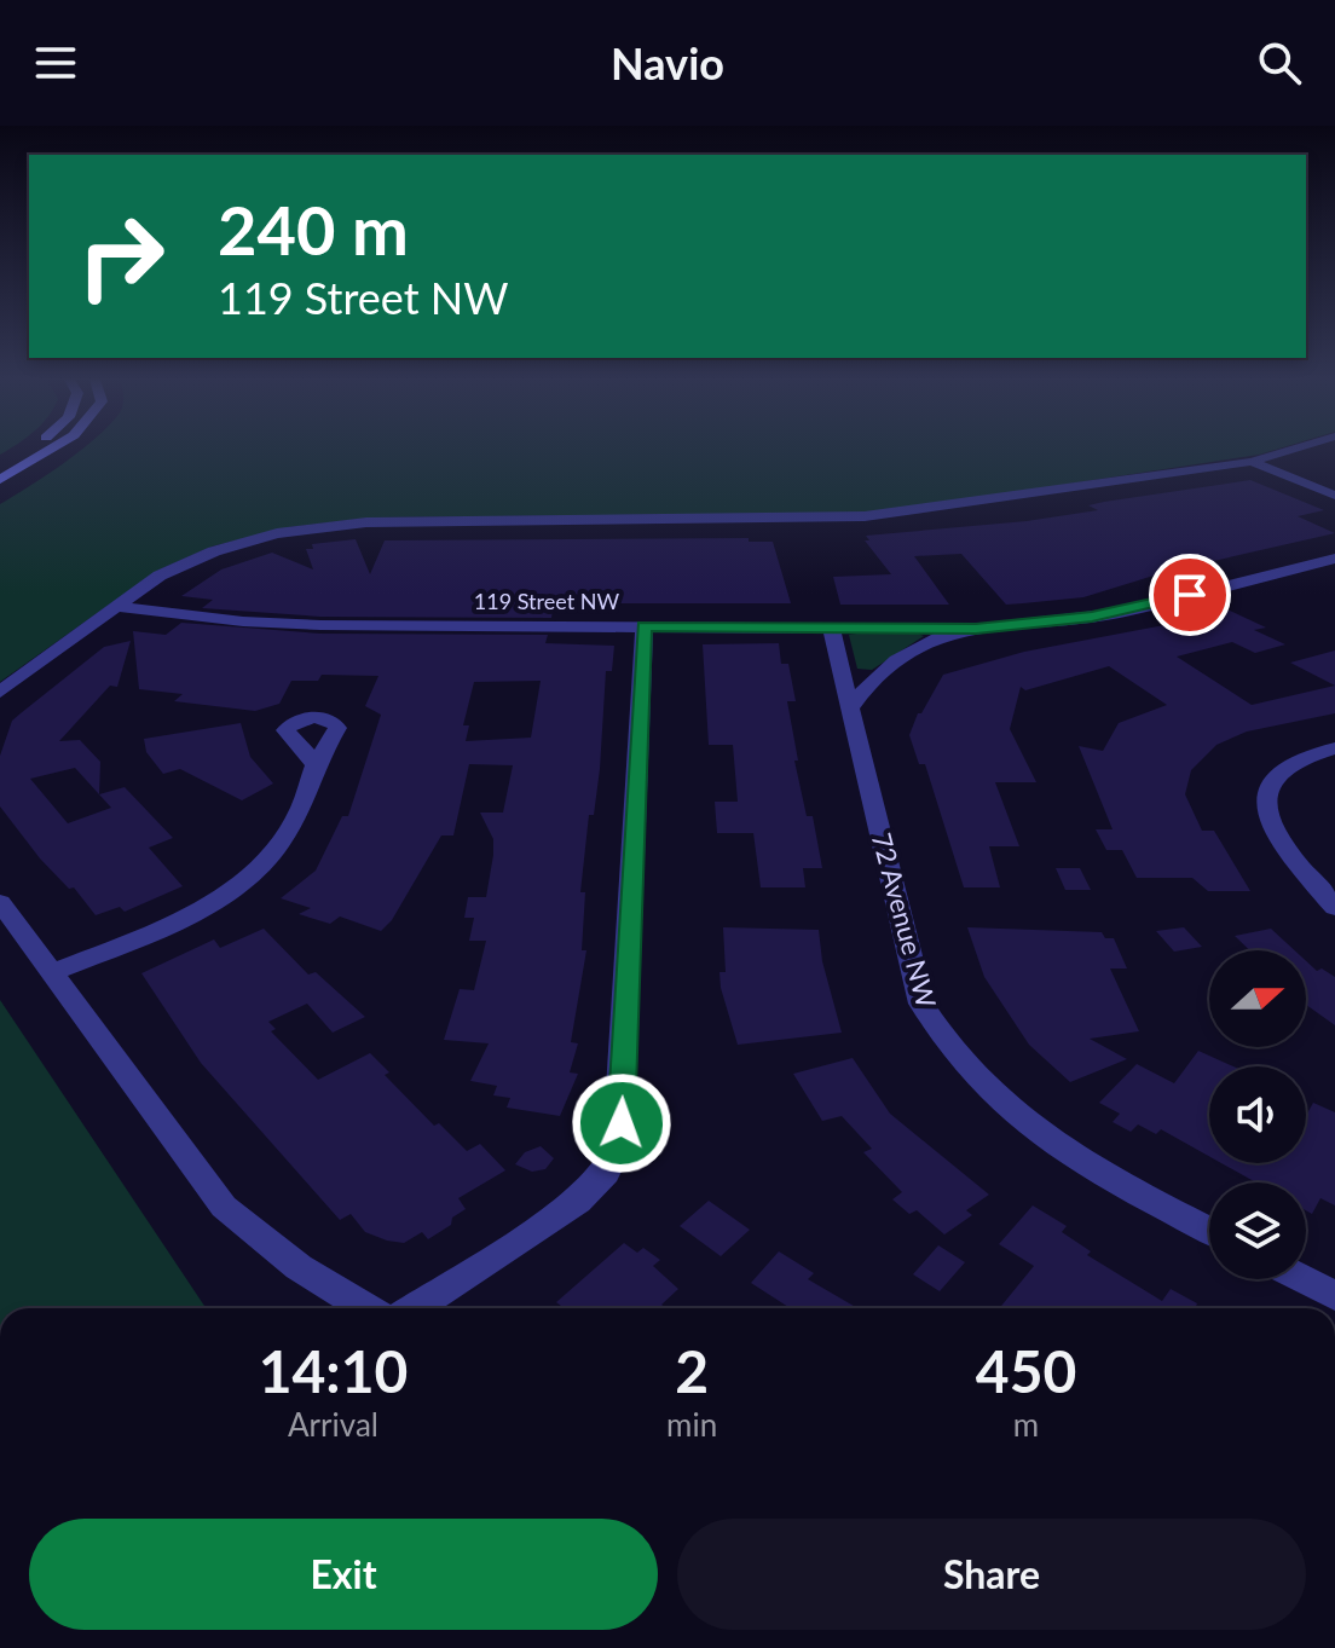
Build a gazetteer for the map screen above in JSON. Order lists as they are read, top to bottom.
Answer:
{
  "streets": {
    "street": ["119 Street NW", "72 Avenue NW"]
  },
  "crossings": [
    ["119 Street NW", "72 Avenue NW"]
  ],
  "north": "right",
  "page": {
    "header": "Navio",
    "turn": ["240 m", "119 Street NW"],
    "eta": [
      "14:10",
      "Arrival",
      "2",
      "min",
      "450",
      "m"
    ],
    "buttons": ["Exit", "Share"]
  }
}
